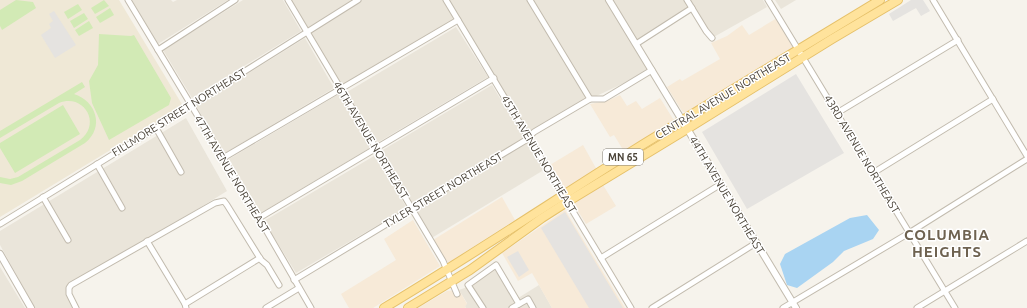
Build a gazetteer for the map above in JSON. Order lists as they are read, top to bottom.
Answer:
{
  "streets": {
    "main road": ["CENTRAL AVENUE NORTHEAST", "MN 65"],
    "street": [
      "FILLMORE STREET NORTHEAST",
      "46TH AVENUE NORTHEAST",
      "45TH AVENUE NORTHEAST",
      "43RD AVENUE NORTHEAST",
      "47TH AVENUE NORTHEAST",
      "TYLER STREET NORTHEAST",
      "44TH AVENUE NORTHEAST"
    ]
  },
  "crossings": [
    ["CENTRAL AVENUE NORTHEAST", "46TH AVENUE NORTHEAST"],
    ["CENTRAL AVENUE NORTHEAST", "45TH AVENUE NORTHEAST"],
    ["CENTRAL AVENUE NORTHEAST", "43RD AVENUE NORTHEAST"],
    ["CENTRAL AVENUE NORTHEAST", "44TH AVENUE NORTHEAST"],
    ["FILLMORE STREET NORTHEAST", "46TH AVENUE NORTHEAST"],
    ["FILLMORE STREET NORTHEAST", "47TH AVENUE NORTHEAST"],
    ["46TH AVENUE NORTHEAST", "TYLER STREET NORTHEAST"],
    ["45TH AVENUE NORTHEAST", "TYLER STREET NORTHEAST"],
    ["47TH AVENUE NORTHEAST", "TYLER STREET NORTHEAST"]
  ],
  "districts": ["COLUMBIA HEIGHTS"]
}
